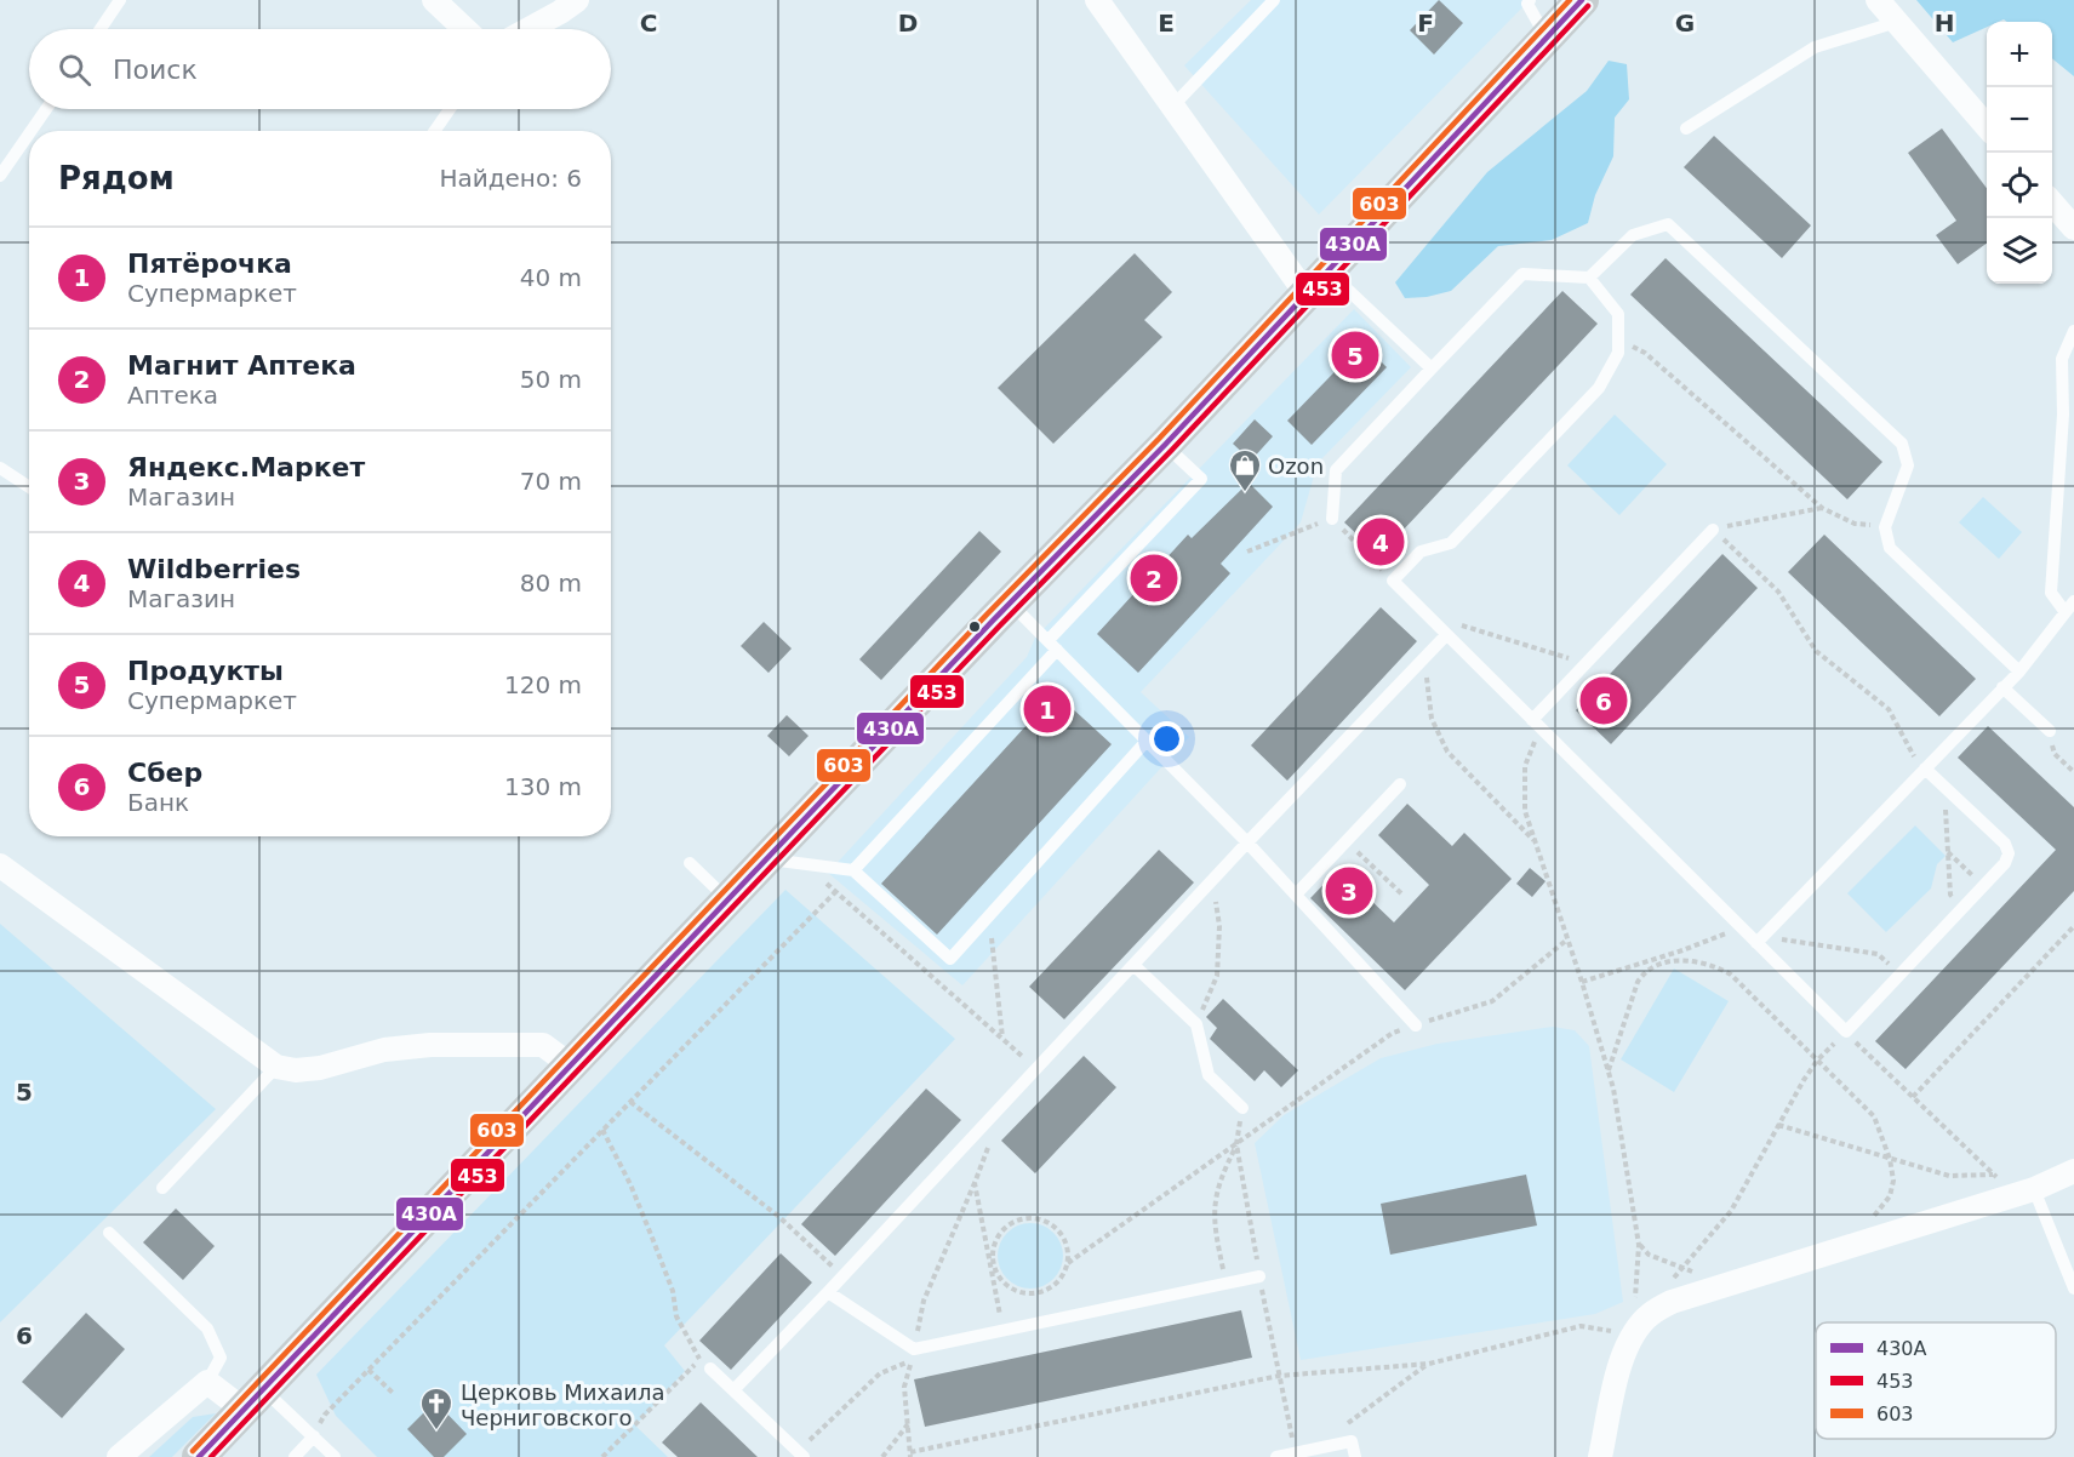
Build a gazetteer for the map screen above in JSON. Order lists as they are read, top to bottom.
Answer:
{
  "places": {
    "shop": ["Ozon"],
    "church": ["Церковь Михаила Черниговского"]
  },
  "lines": ["transit line 430А", "transit line 603", "transit line 453"],
  "legend": ["430А", "453", "603"],
  "page": {
    "map_buttons": ["+", "−"],
    "search": "Поиск",
    "heading": ["Рядом", "Найдено: 6"],
    "list": [
      {
        "mark": "1",
        "name": "Пятёрочка",
        "note": "Супермаркет",
        "value": "40 m"
      },
      {
        "mark": "2",
        "name": "Магнит Аптека",
        "note": "Аптека",
        "value": "50 m"
      },
      {
        "mark": "3",
        "name": "Яндекс.Маркет",
        "note": "Магазин",
        "value": "70 m"
      },
      {
        "mark": "4",
        "name": "Wildberries",
        "note": "Магазин",
        "value": "80 m"
      },
      {
        "mark": "5",
        "name": "Продукты",
        "note": "Супермаркет",
        "value": "120 m"
      },
      {
        "mark": "6",
        "name": "Сбер",
        "note": "Банк",
        "value": "130 m"
      }
    ],
    "pins": [
      "5",
      "4",
      "2",
      "6",
      "1",
      "3"
    ]
  },
  "grid": {
    "columns": [
      "C",
      "D",
      "E",
      "F",
      "G",
      "H"
    ],
    "rows": ["5", "6"]
  }
}
